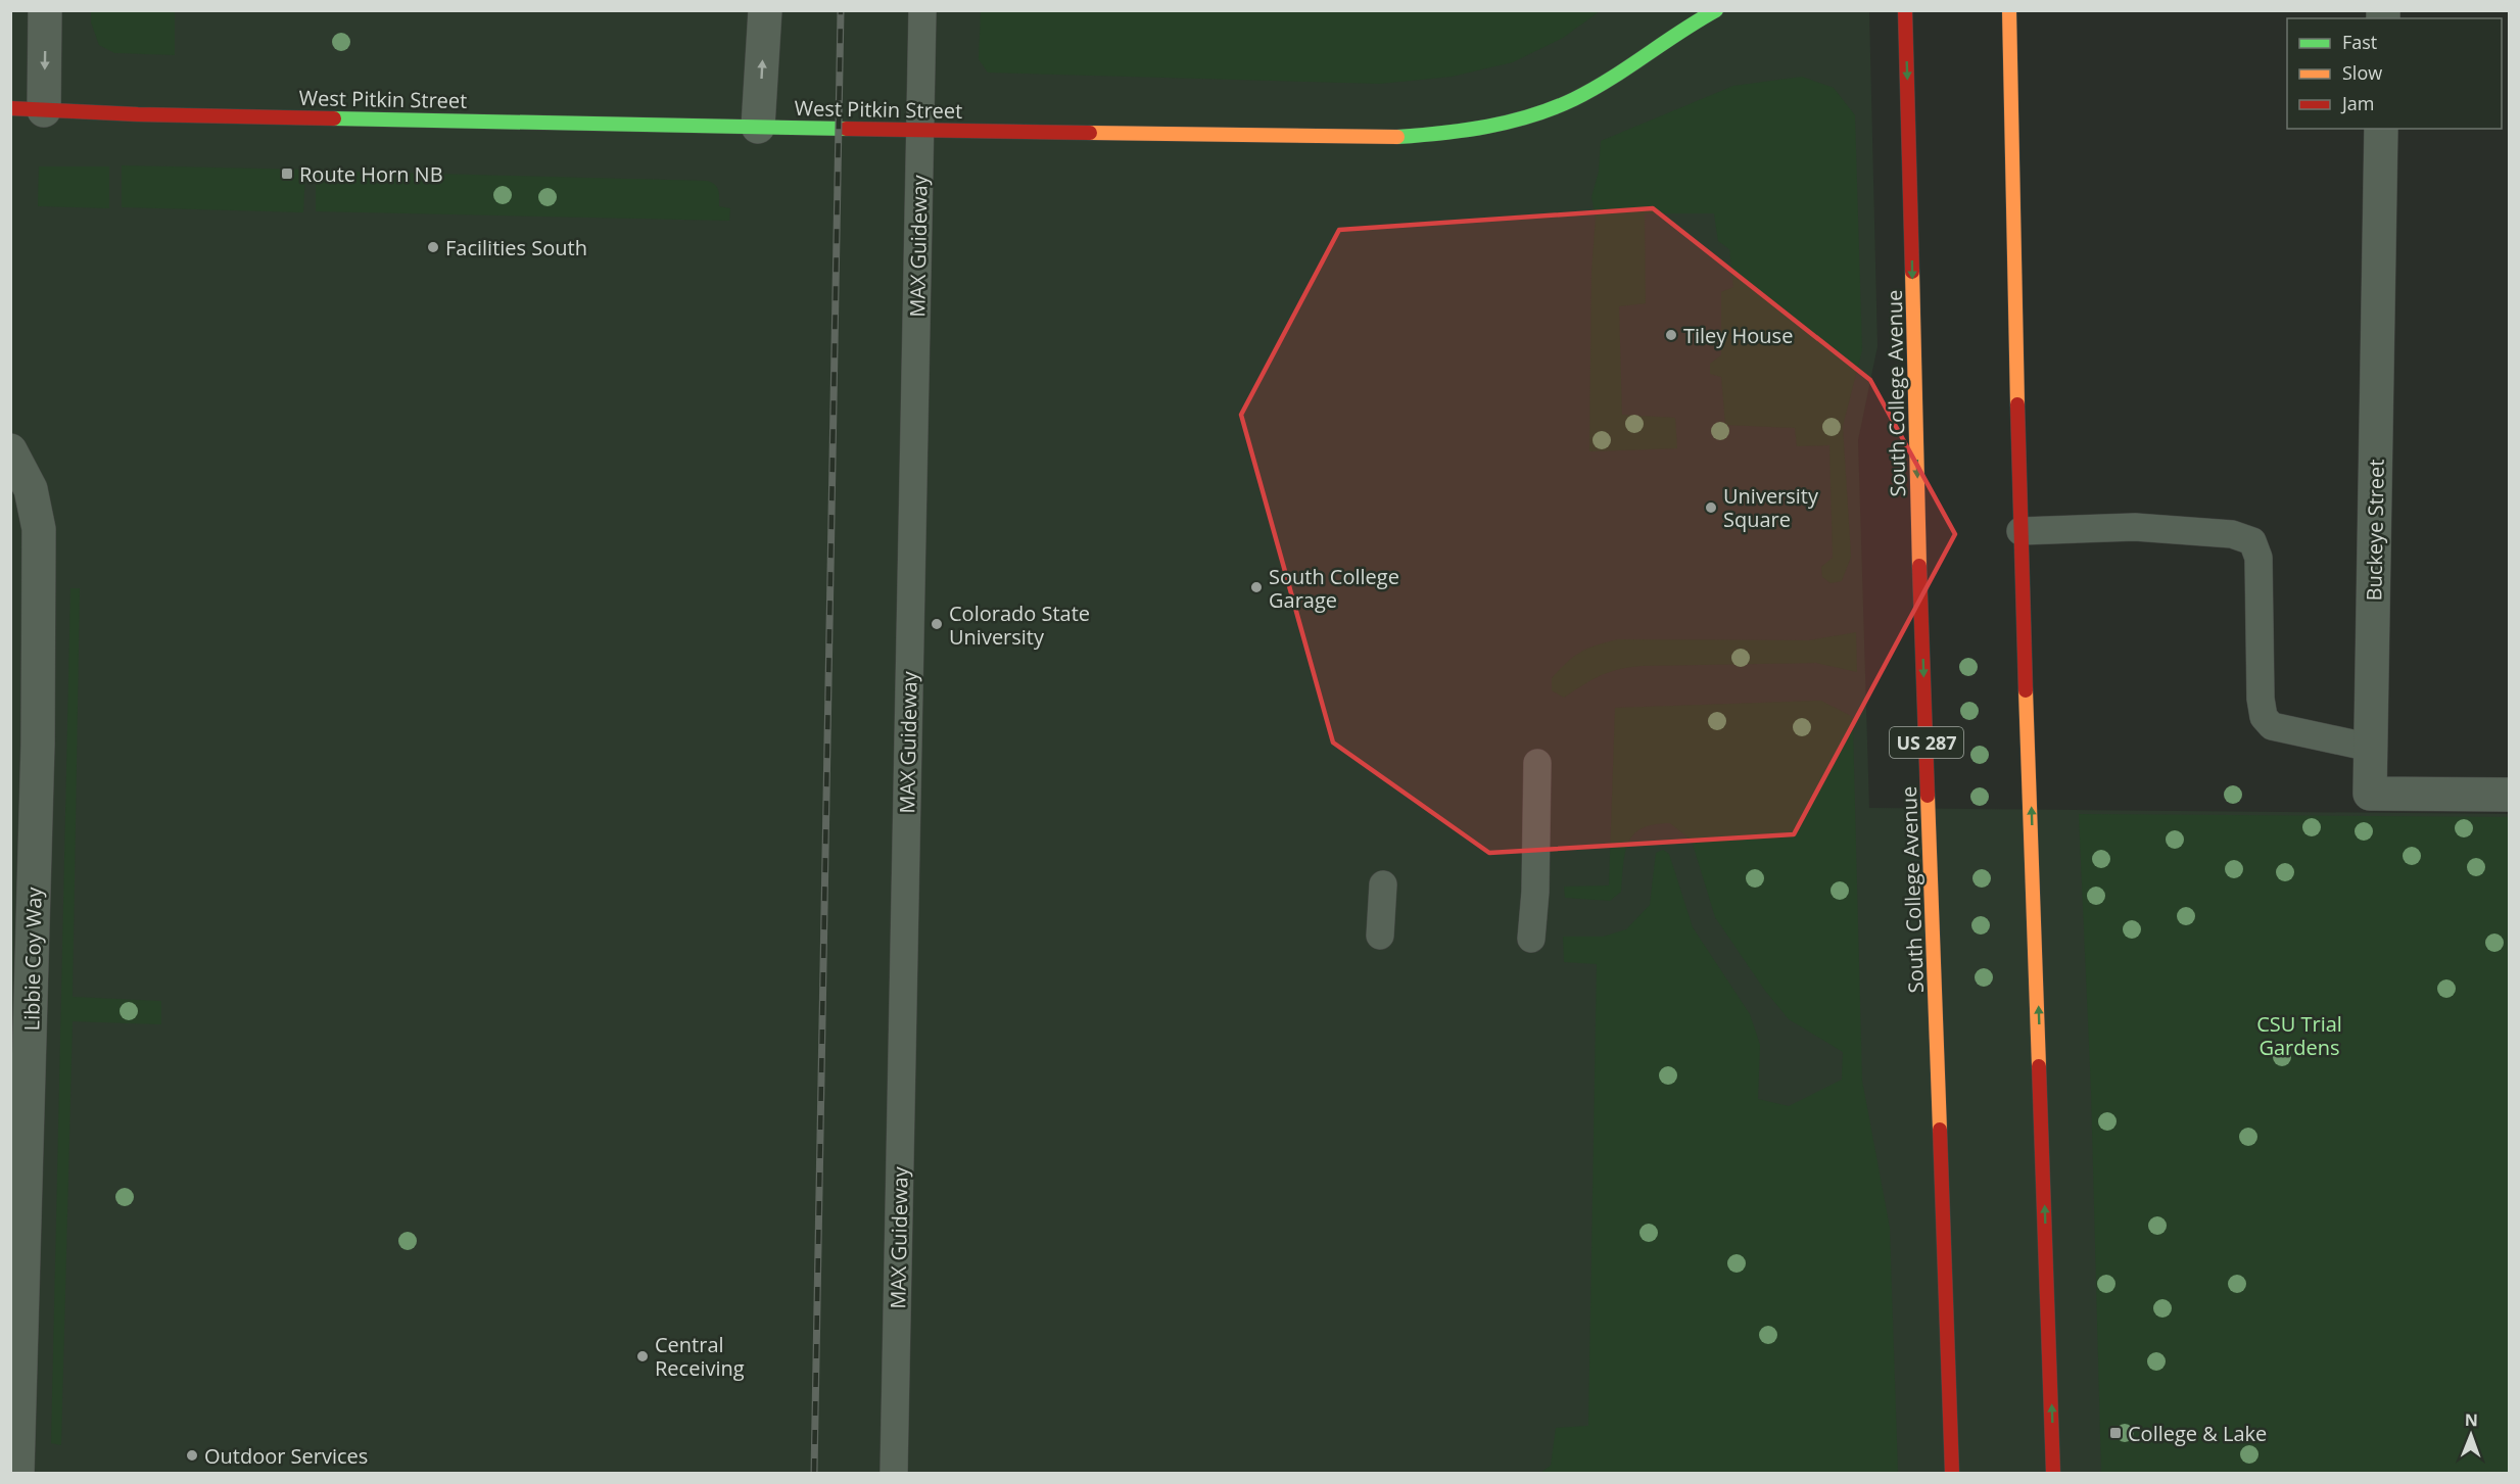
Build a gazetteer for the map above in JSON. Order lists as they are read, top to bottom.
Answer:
{
  "streets": {
    "main road": ["West Pitkin Street", "South College Avenue", "US 287"],
    "street": ["Buckeye Street", "Libbie Coy Way"],
    "lane": ["MAX Guideway"]
  },
  "crossings": [
    ["West Pitkin Street", "MAX Guideway"]
  ],
  "parks": ["CSU Trial Gardens"],
  "places": {
    "transit": ["Route Horn NB", "College & Lake"],
    "other": [
      "Facilities South",
      "Tiley House",
      "University Square",
      "South College Garage",
      "Colorado State University",
      "Central Receiving",
      "Outdoor Services"
    ]
  },
  "legend": ["Fast", "Slow", "Jam"],
  "north": "top"
}
